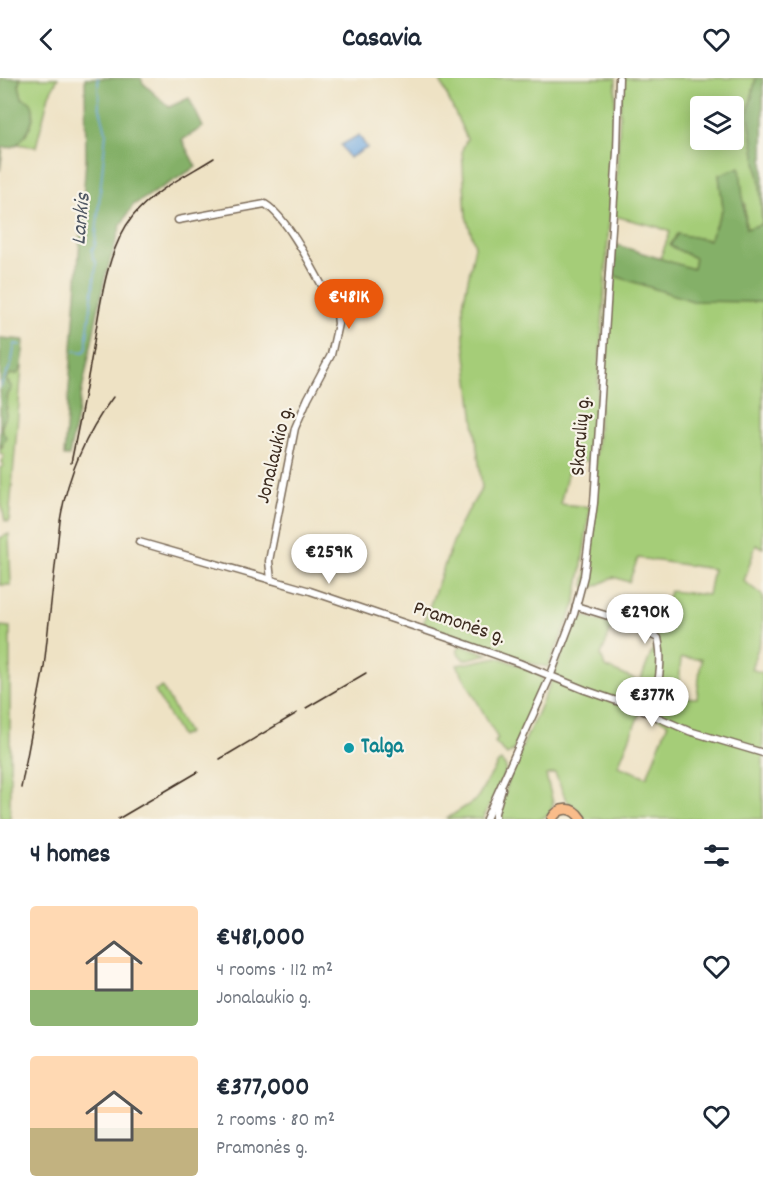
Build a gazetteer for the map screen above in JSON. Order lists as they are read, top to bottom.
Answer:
{
  "streets": {
    "street": ["Skarulių g.", "Jonalaukio g.", "Pramonės g."]
  },
  "crossings": [
    ["Skarulių g.", "Pramonės g."],
    ["Jonalaukio g.", "Pramonės g."]
  ],
  "water": ["Lankis"],
  "places": ["Talga"],
  "page": {
    "header": "Casavia",
    "price": [
      "€481K",
      "€259K",
      "€290K",
      "€377K"
    ],
    "heading": "4 homes",
    "list": [
      {
        "name": "€481,000",
        "note": "4 rooms · 112 m² · Jonalaukio g."
      },
      {
        "name": "€377,000",
        "note": "2 rooms · 80 m² · Pramonės g."
      }
    ]
  }
}
